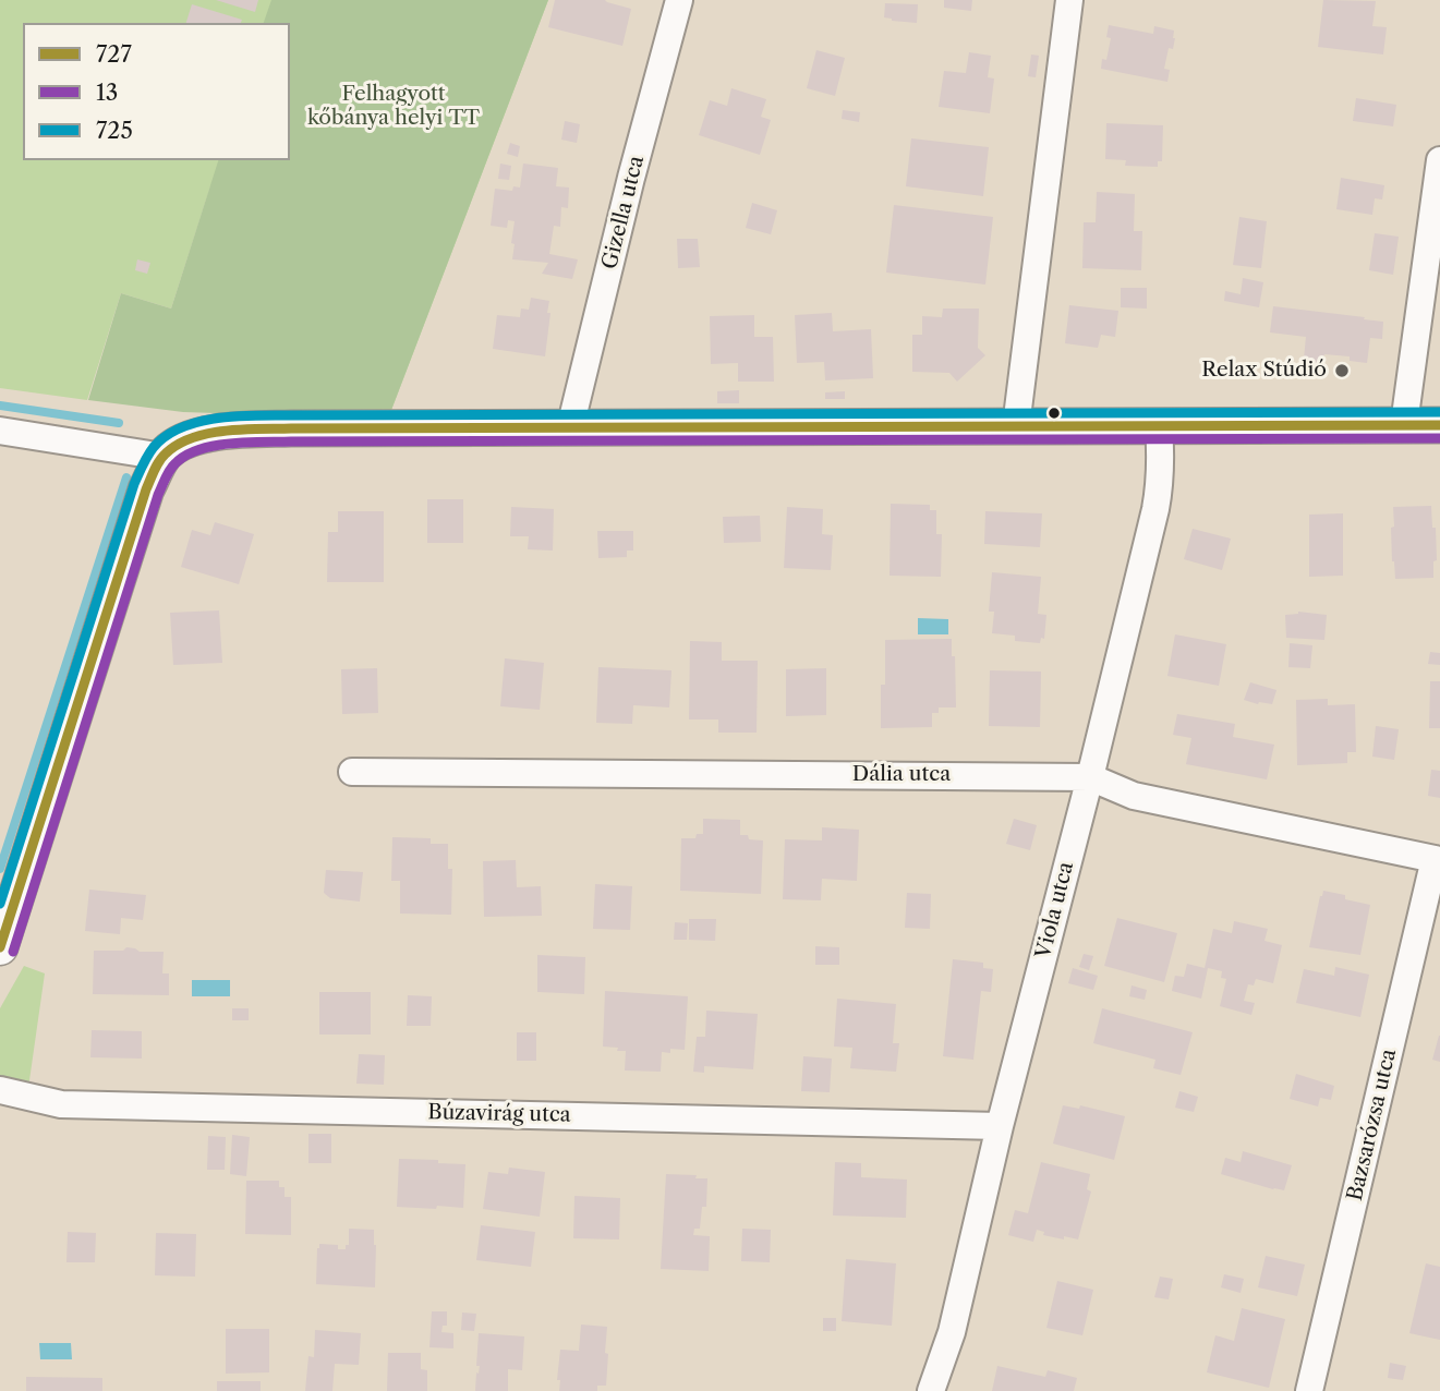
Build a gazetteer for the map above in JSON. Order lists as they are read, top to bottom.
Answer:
{
  "streets": {
    "street": [
      "Gizella utca",
      "Dália utca",
      "Viola utca",
      "Búzavirág utca",
      "Bazsarózsa utca"
    ]
  },
  "crossings": [
    ["Dália utca", "Viola utca"],
    ["Dália utca", "Bazsarózsa utca"],
    ["Viola utca", "Búzavirág utca"]
  ],
  "parks": ["Felhagyott kőbánya helyi TT"],
  "places": ["Relax Stúdió"],
  "lines": ["transit line 725", "transit line 727", "transit line 13"],
  "legend": ["727", "13", "725"]
}
